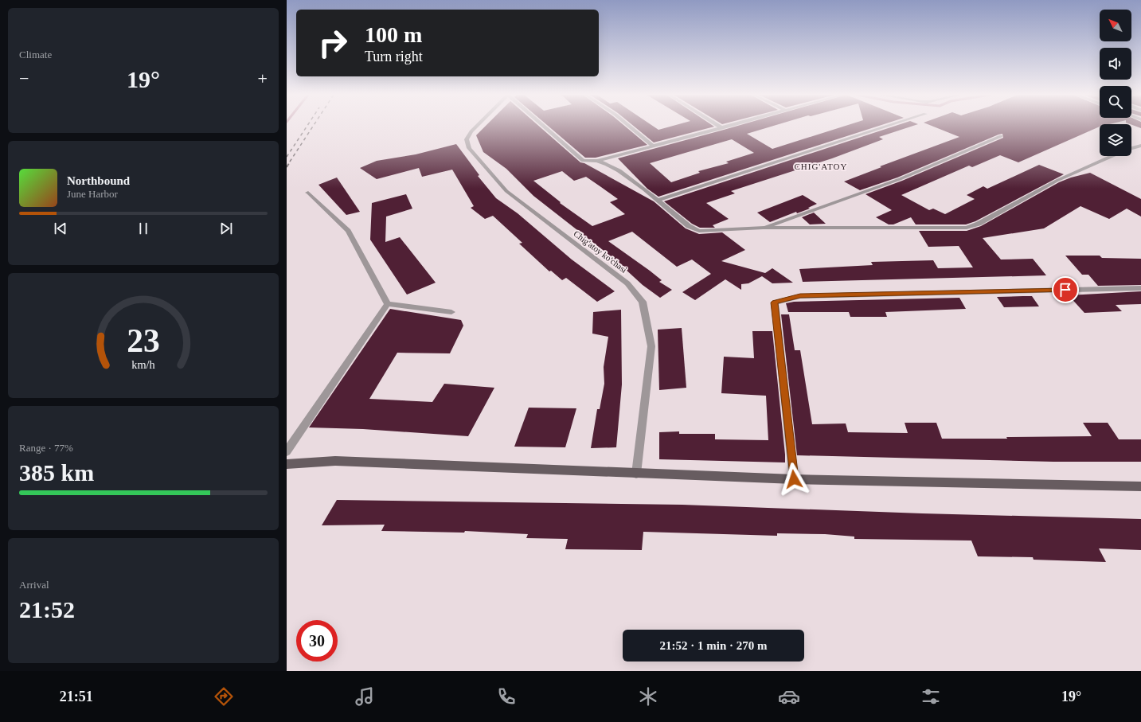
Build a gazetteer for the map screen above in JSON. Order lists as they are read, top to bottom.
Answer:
{
  "streets": {
    "street": ["Chig'atoy ko'chasi"]
  },
  "districts": ["CHIG'ATOY"],
  "north": "top left",
  "page": {
    "tile": [
      "Climate",
      ["Range · 77%", "385 km"],
      ["Arrival", "21:52"]
    ],
    "turn": ["100 m", "Turn right"],
    "heat": ["−", "19°", "+"],
    "song": ["Northbound", "June Harbor"],
    "limit": "30",
    "trip": "21:52 · 1 min · 270 m",
    "tabs": ["21:51", "19°"],
    "gauge": ["23", "km/h"]
  }
}
